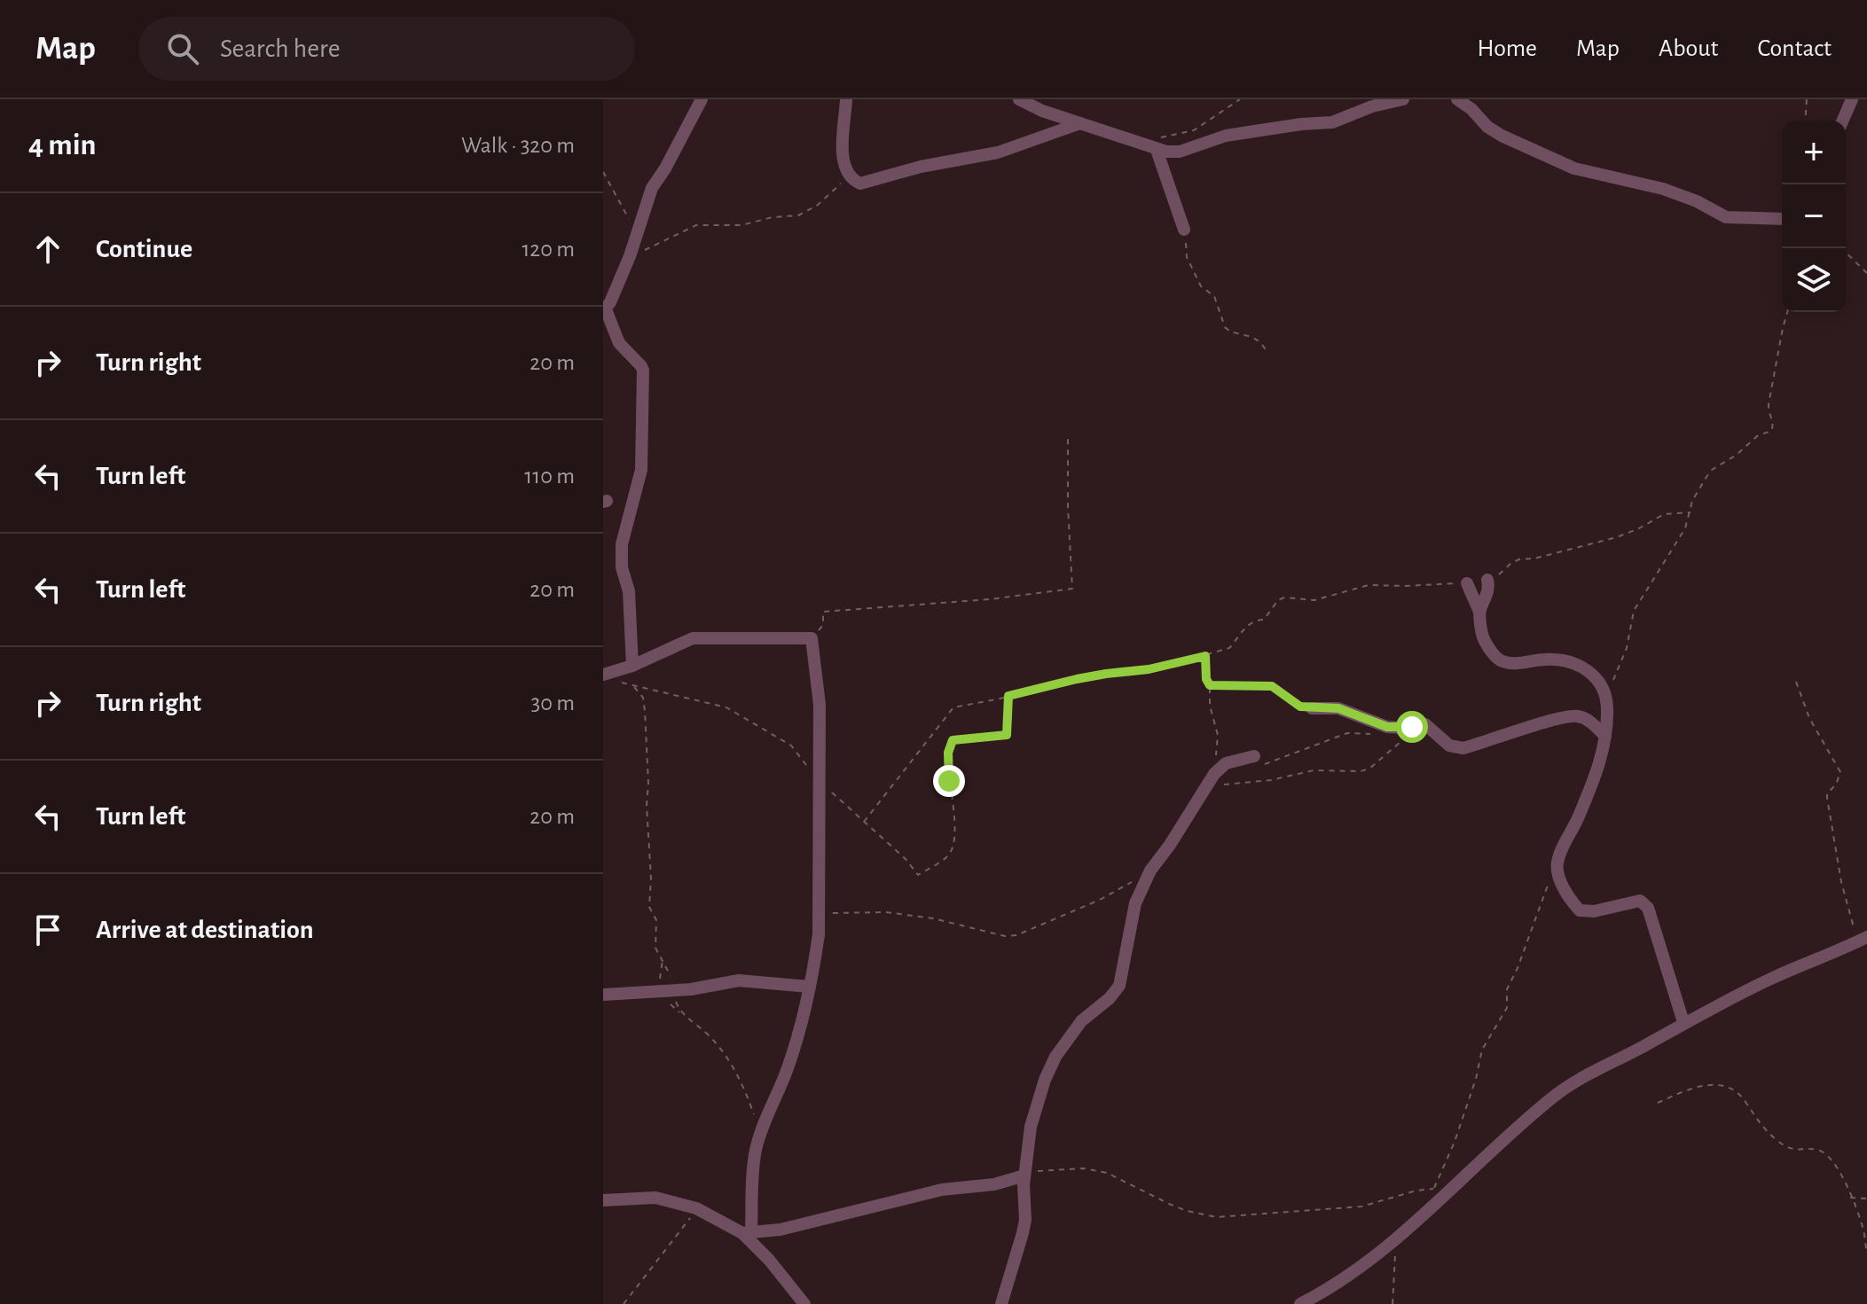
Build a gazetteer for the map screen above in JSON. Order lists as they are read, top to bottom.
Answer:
{
  "page": {
    "header": "Map",
    "search": "Search here",
    "nav": [
      "Home",
      "Map",
      "About",
      "Contact"
    ],
    "heading": ["4 min", "Walk · 320 m"],
    "map_buttons": ["+", "−"],
    "list": [
      ["Continue", "120 m"],
      ["Turn right", "20 m"],
      ["Turn left", "110 m"],
      ["Turn left", "20 m"],
      ["Turn right", "30 m"],
      ["Turn left", "20 m"],
      "Arrive at destination"
    ]
  }
}
